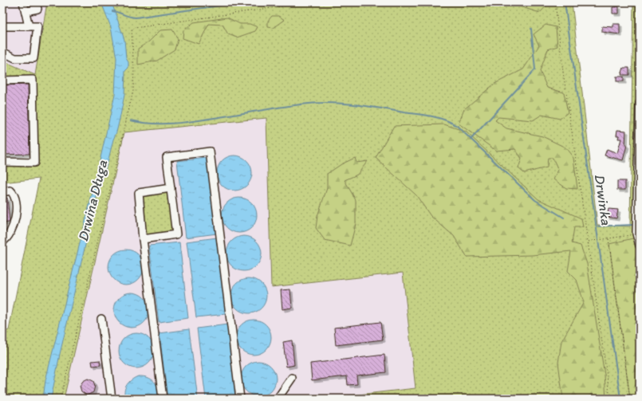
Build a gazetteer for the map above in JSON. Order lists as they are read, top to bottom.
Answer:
{
  "water": ["Drwinka", "Drwina Długa"]
}
